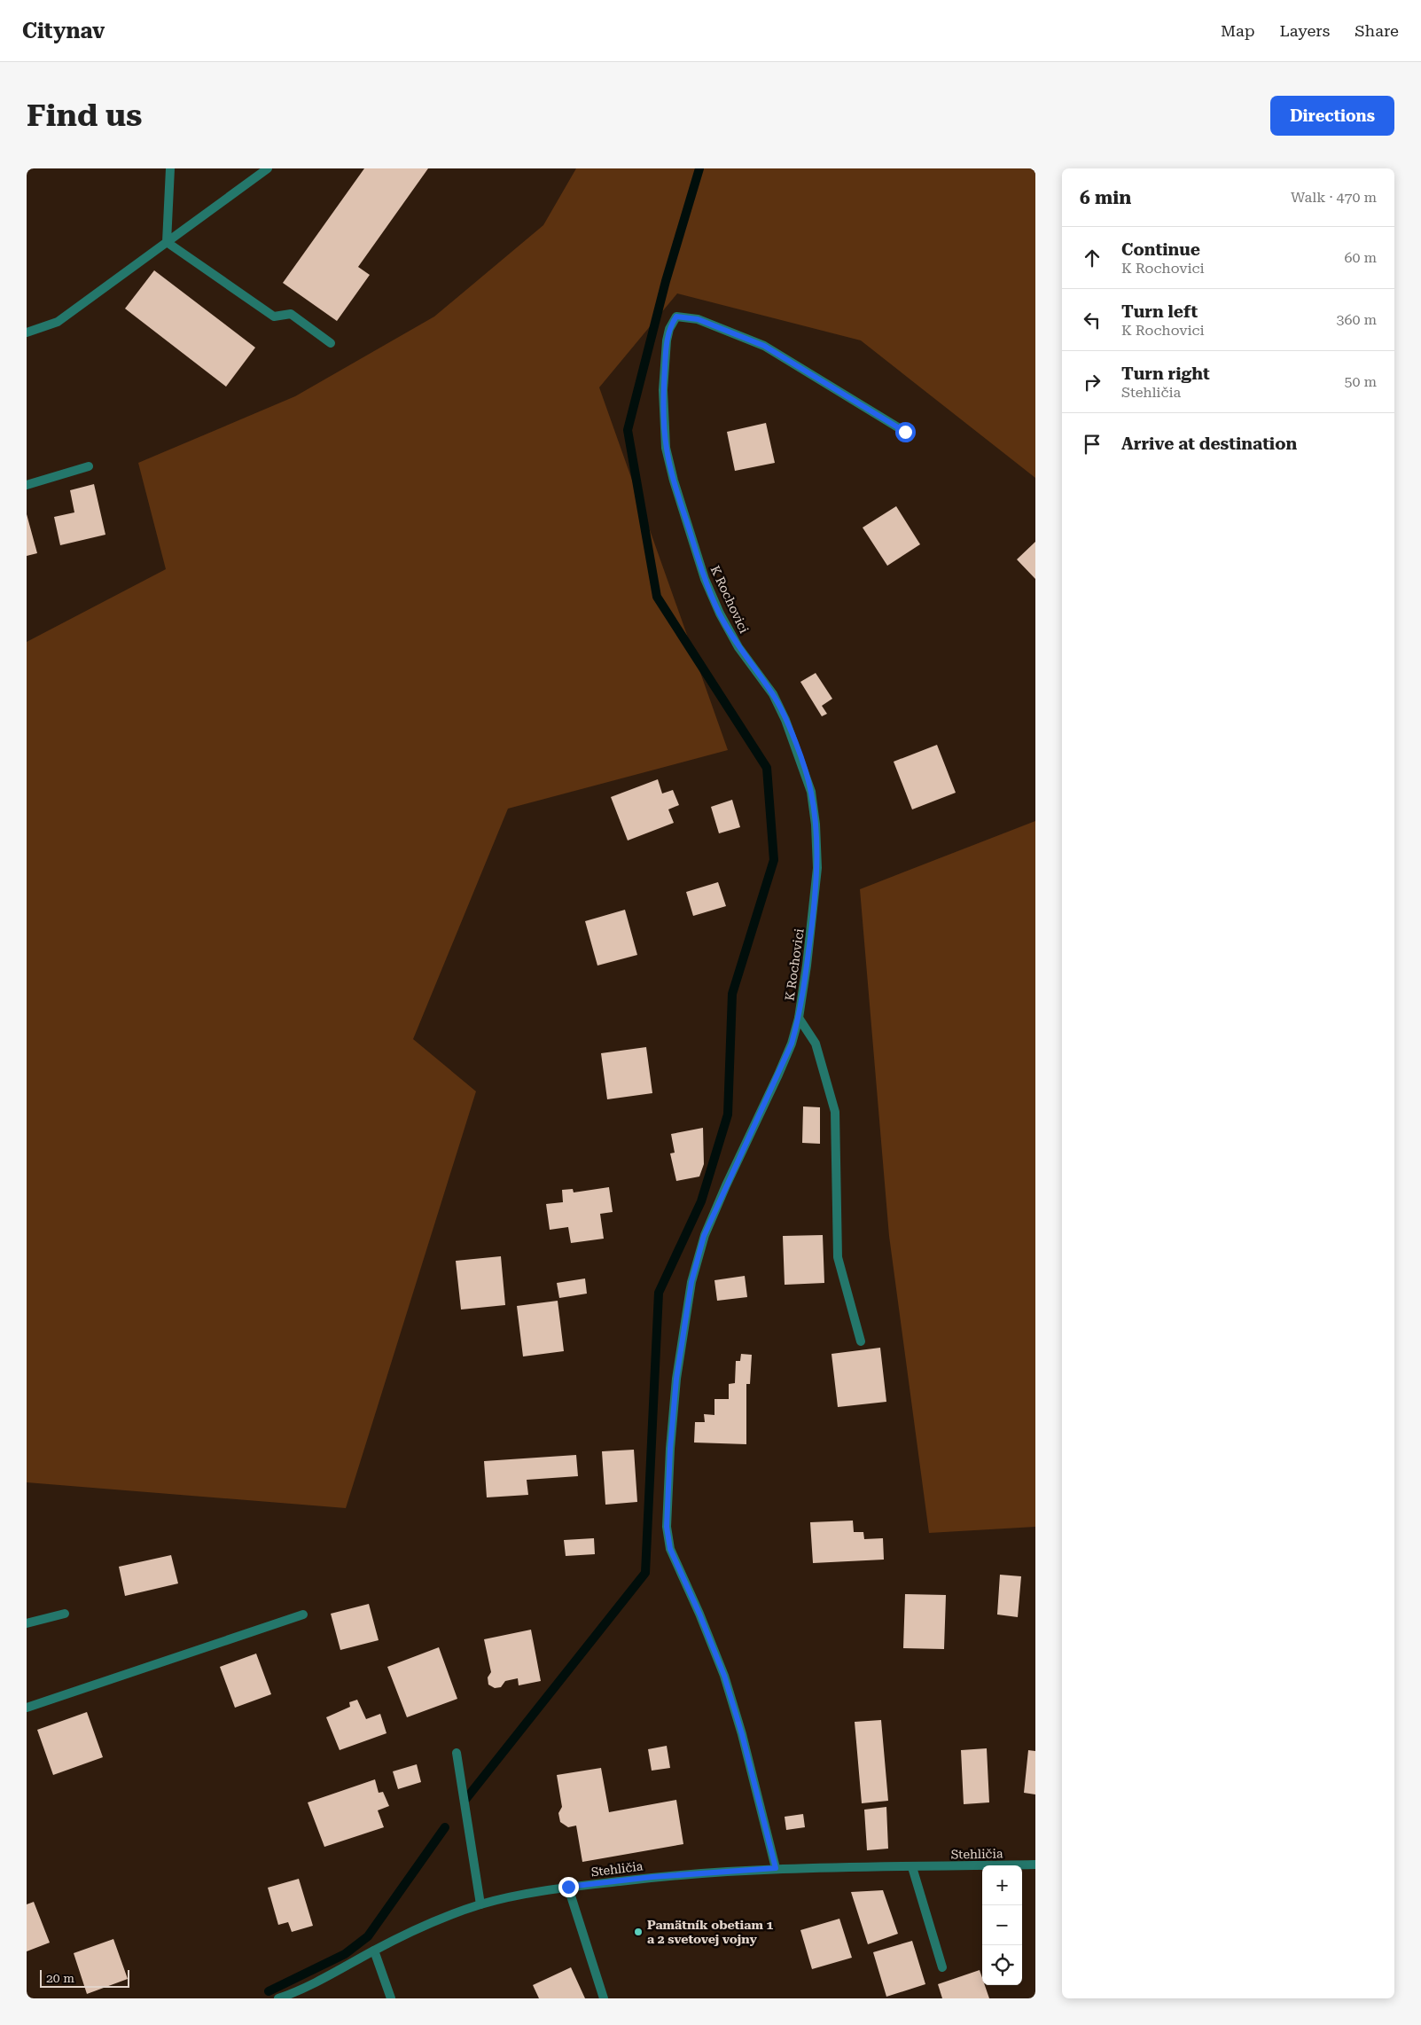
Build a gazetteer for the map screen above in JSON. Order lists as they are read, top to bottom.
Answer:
{
  "streets": {
    "street": ["K Rochovici", "Stehličia"]
  },
  "crossings": [
    ["K Rochovici", "Stehličia"]
  ],
  "places": ["Pamätník obetiam 1 a 2 svetovej vojny"],
  "scale_bar": "20 m",
  "page": {
    "header": "Citynav",
    "nav": ["Map", "Layers", "Share"],
    "buttons": "Directions",
    "title": "Find us",
    "heading": ["6 min", "Walk · 470 m"],
    "list": [
      ["Continue", "K Rochovici", "60 m"],
      ["Turn left", "K Rochovici", "360 m"],
      ["Turn right", "Stehličia", "50 m"],
      "Arrive at destination"
    ],
    "map_buttons": ["+", "−"],
    "scale": "20 m"
  }
}
